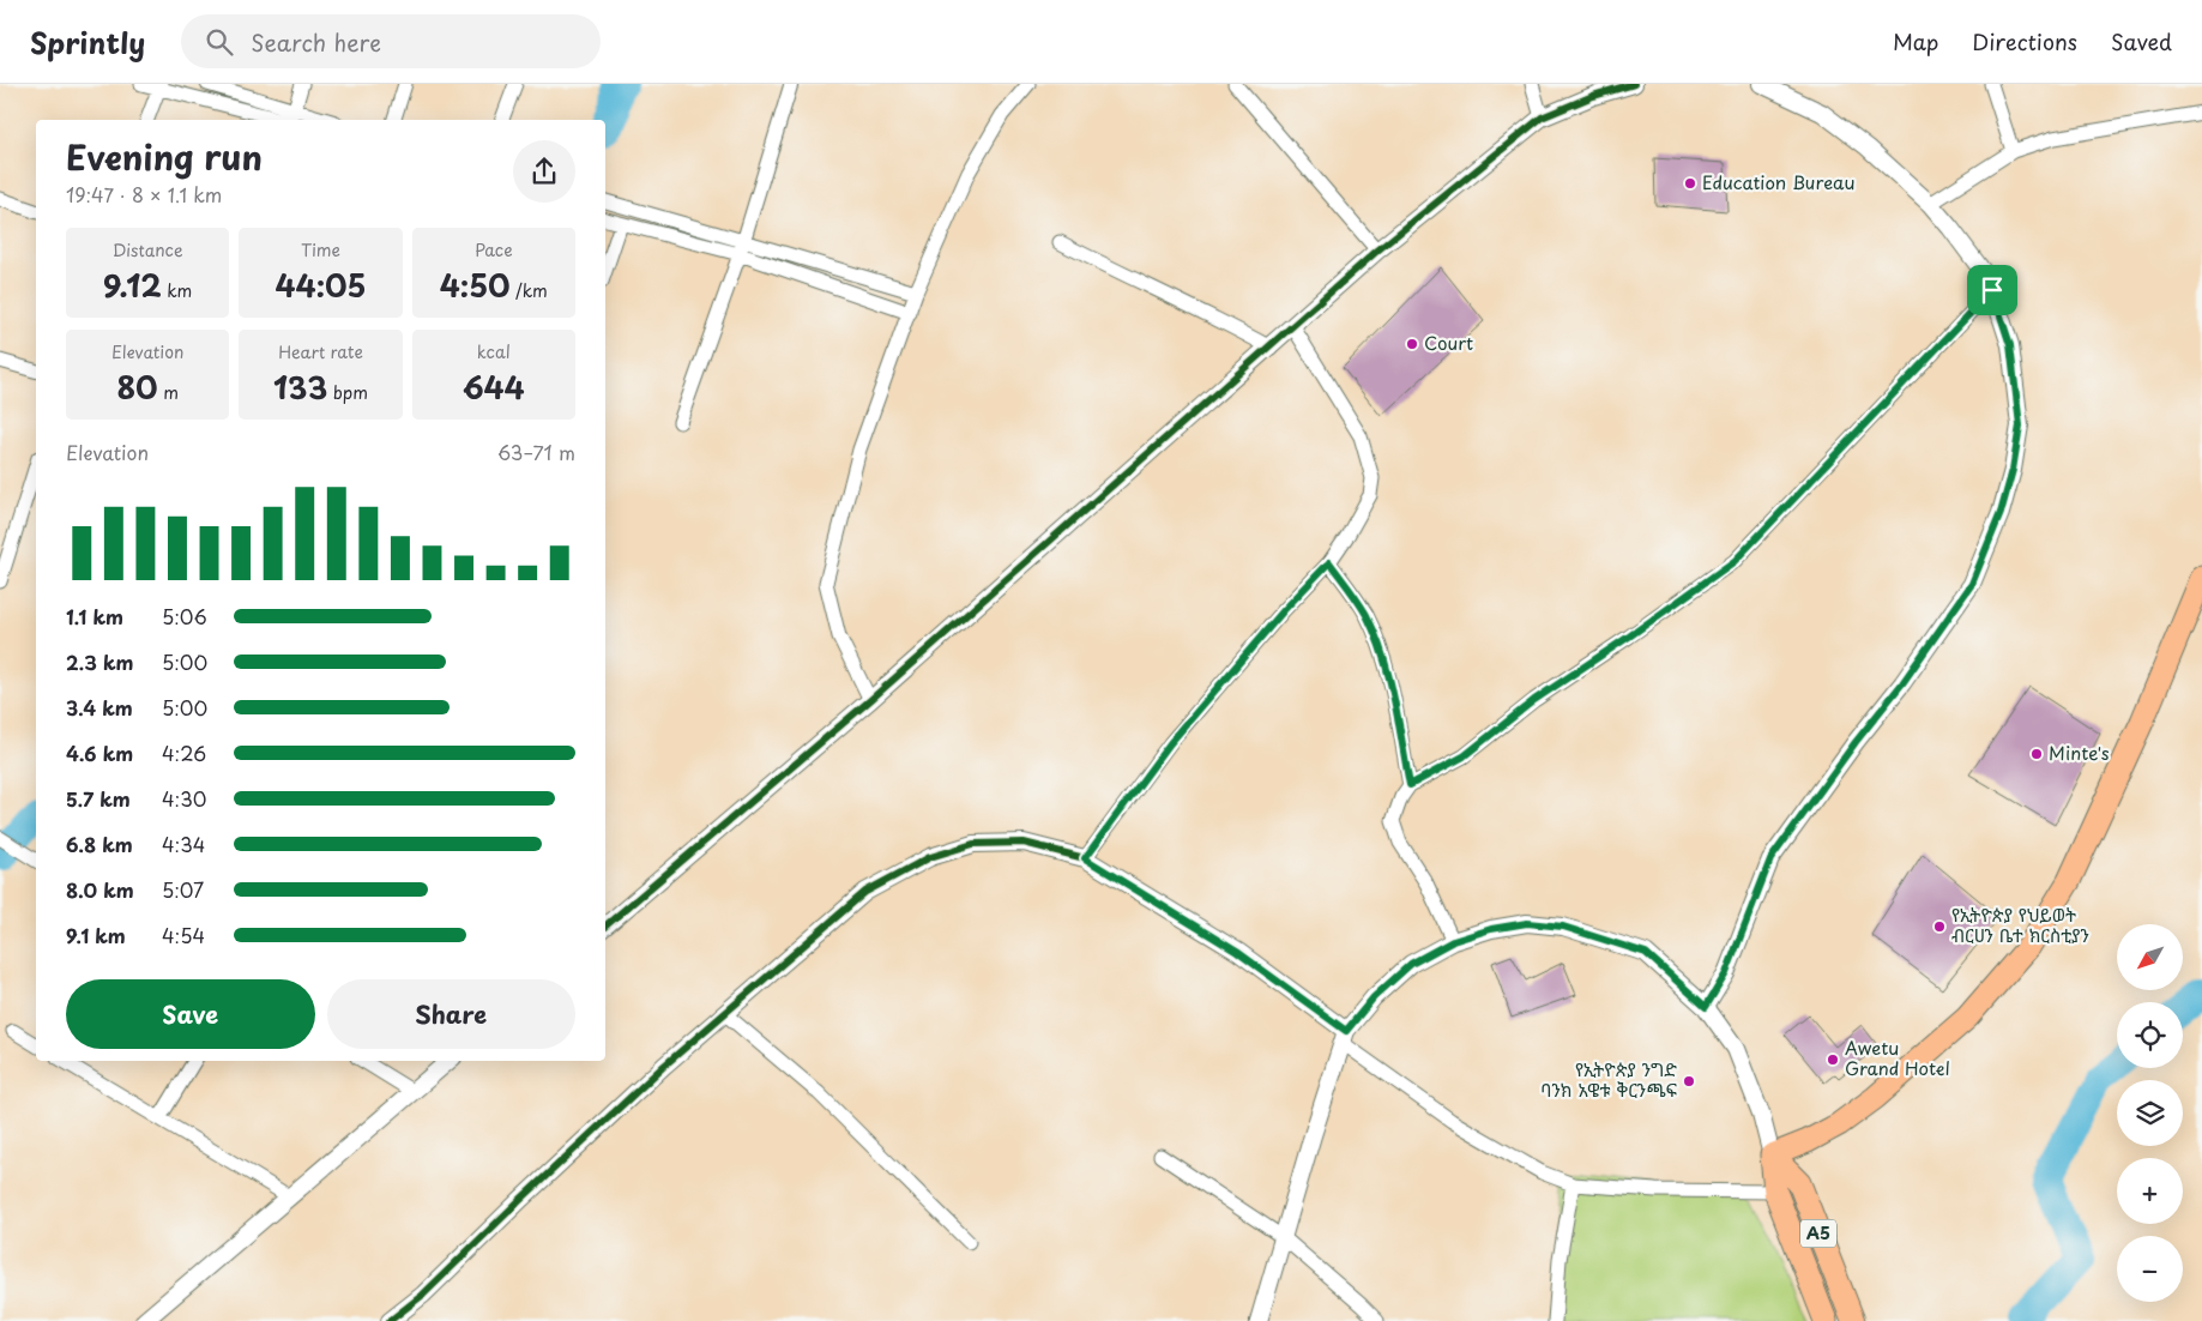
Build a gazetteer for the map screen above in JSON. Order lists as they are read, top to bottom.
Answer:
{
  "streets": {
    "highway": ["A5"]
  },
  "places": [
    "Education Bureau",
    "Court",
    "Minte's",
    "የኢትዮጵያ የህይወት ብርሀን ቤተ ክርስቲያን",
    "Awetu Grand Hotel",
    "የኢትዮጵያ ንግድ ባንክ አዌቱ ቅርንጫፍ"
  ],
  "north": "bottom left",
  "page": {
    "header": "Sprintly",
    "search": "Search here",
    "nav": ["Map", "Directions", "Saved"],
    "heading": ["Evening run", "19:47 · 8 × 1.1 km"],
    "stats": [
      ["Distance", "9.12 km"],
      ["Time", "44:05"],
      ["Pace", "4:50 /km"],
      ["Elevation", "80 m"],
      ["Heart rate", "133 bpm"],
      ["kcal", "644"]
    ],
    "chart": ["Elevation", "63–71 m"],
    "list": [
      {
        "name": "1.1 km",
        "note": "5:06"
      },
      {
        "name": "2.3 km",
        "note": "5:00"
      },
      {
        "name": "3.4 km",
        "note": "5:00"
      },
      {
        "name": "4.6 km",
        "note": "4:26"
      },
      {
        "name": "5.7 km",
        "note": "4:30"
      },
      {
        "name": "6.8 km",
        "note": "4:34"
      },
      {
        "name": "8.0 km",
        "note": "5:07"
      },
      {
        "name": "9.1 km",
        "note": "4:54"
      }
    ],
    "map_buttons": ["+", "−"],
    "buttons": ["Save", "Share"]
  }
}
